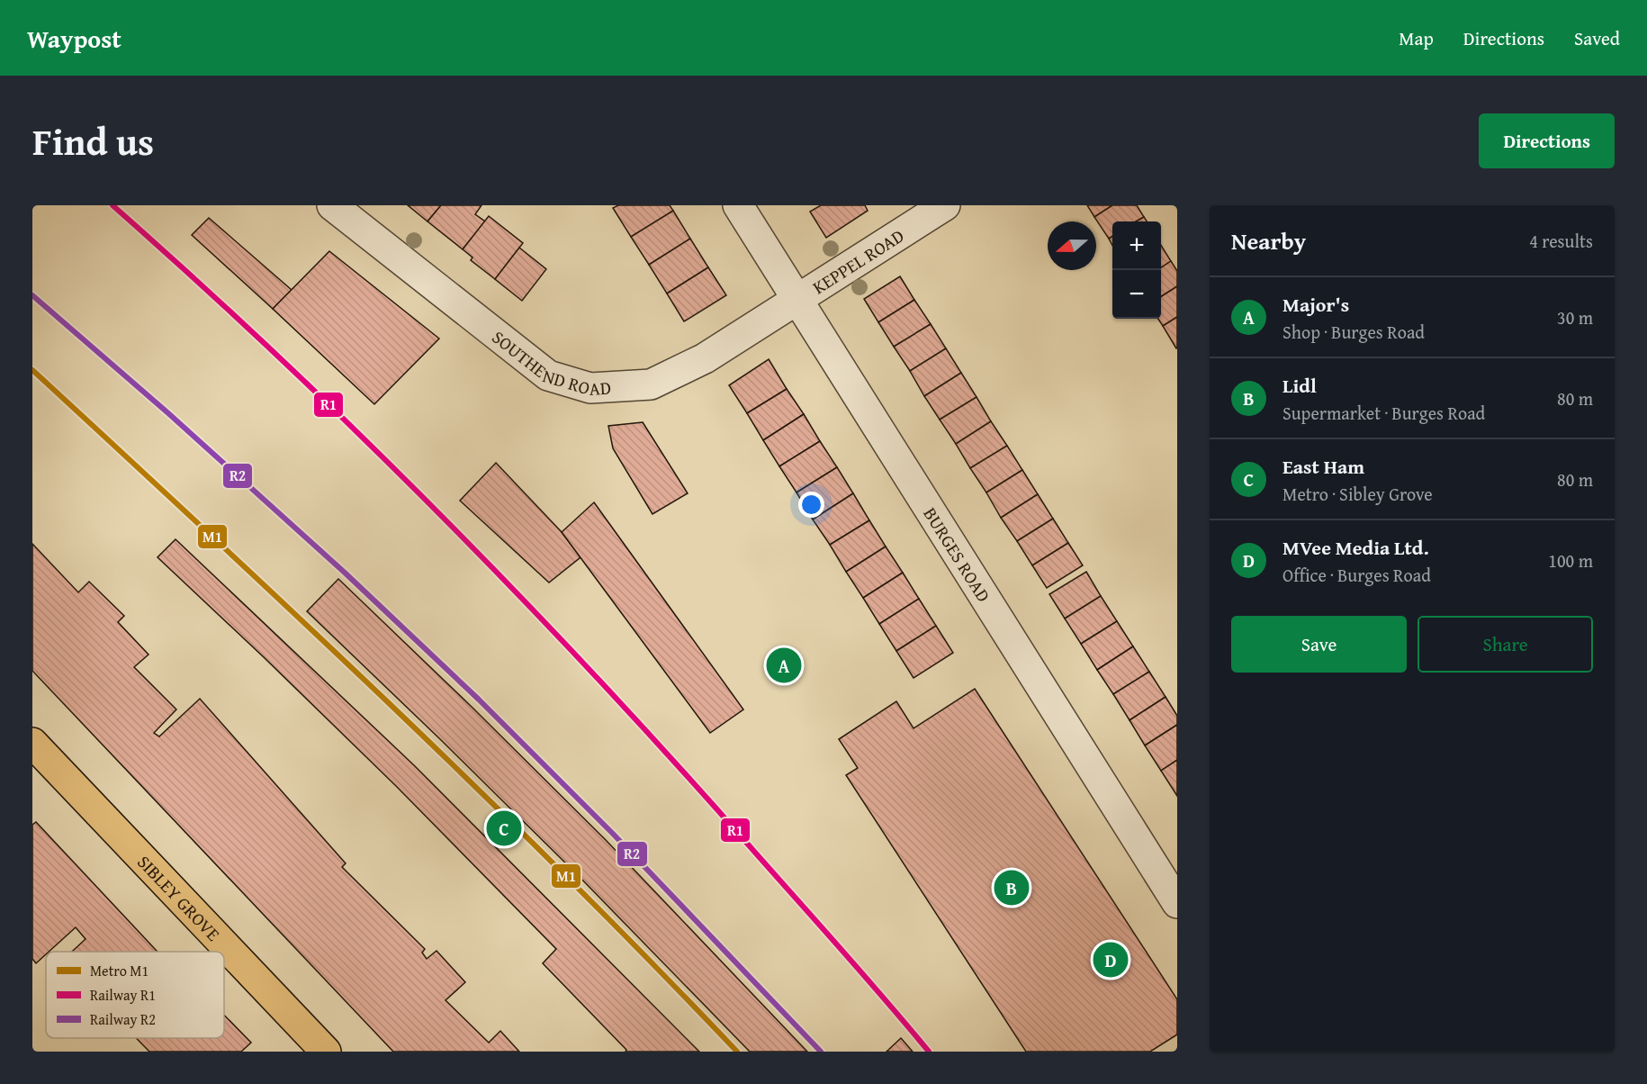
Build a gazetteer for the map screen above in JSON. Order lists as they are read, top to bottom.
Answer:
{
  "streets": {
    "main road": ["SIBLEY GROVE"],
    "street": ["KEPPEL ROAD", "SOUTHEND ROAD", "BURGES ROAD"]
  },
  "crossings": [
    ["KEPPEL ROAD", "SOUTHEND ROAD"],
    ["KEPPEL ROAD", "BURGES ROAD"],
    ["SOUTHEND ROAD", "BURGES ROAD"]
  ],
  "lines": ["rail line R1", "rail line R2", "metro line M1"],
  "legend": ["Metro M1", "Railway R1", "Railway R2"],
  "north": "left",
  "page": {
    "header": "Waypost",
    "nav": ["Map", "Directions", "Saved"],
    "title": "Find us",
    "buttons": [
      "Directions",
      ["Save", "Share"]
    ],
    "heading": ["Nearby", "4 results"],
    "map_buttons": ["+", "−"],
    "list": [
      {
        "mark": "A",
        "name": "Major's",
        "note": "Shop · Burges Road",
        "value": "30 m"
      },
      {
        "mark": "B",
        "name": "Lidl",
        "note": "Supermarket · Burges Road",
        "value": "80 m"
      },
      {
        "mark": "C",
        "name": "East Ham",
        "note": "Metro · Sibley Grove",
        "value": "80 m"
      },
      {
        "mark": "D",
        "name": "MVee Media Ltd.",
        "note": "Office · Burges Road",
        "value": "100 m"
      }
    ],
    "pins": [
      "A",
      "C",
      "B",
      "D"
    ]
  }
}
